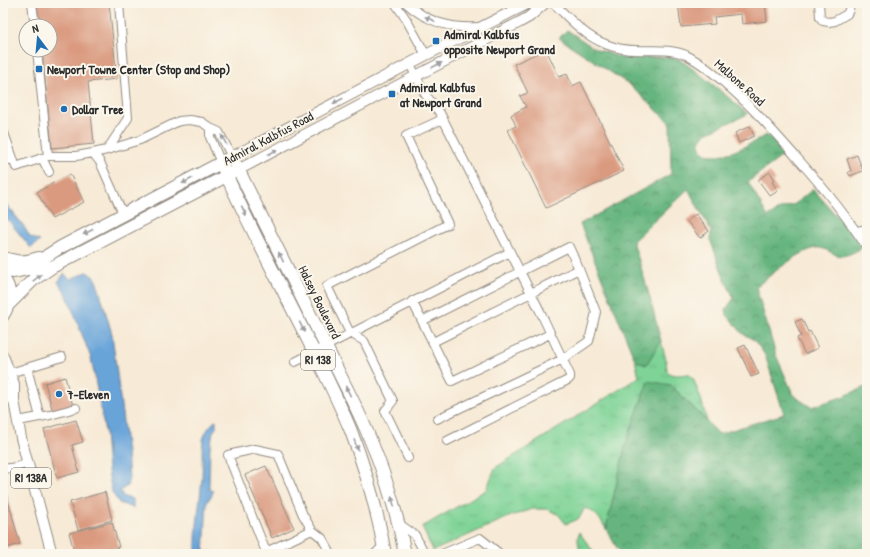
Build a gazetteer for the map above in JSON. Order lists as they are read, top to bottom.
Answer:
{
  "streets": {
    "highway": ["Admiral Kalbfus Road", "Halsey Boulevard", "RI 138"],
    "main road": ["RI 138A"],
    "street": ["Malbone Road"]
  },
  "crossings": [
    ["Admiral Kalbfus Road", "Halsey Boulevard"],
    ["Admiral Kalbfus Road", "RI 138"]
  ],
  "places": {
    "transit": ["Admiral Kalbfus opposite Newport Grand", "Newport Towne Center (Stop and Shop)", "Admiral Kalbfus at Newport Grand"],
    "other": ["Dollar Tree", "7-Eleven"]
  },
  "north": "top"
}
